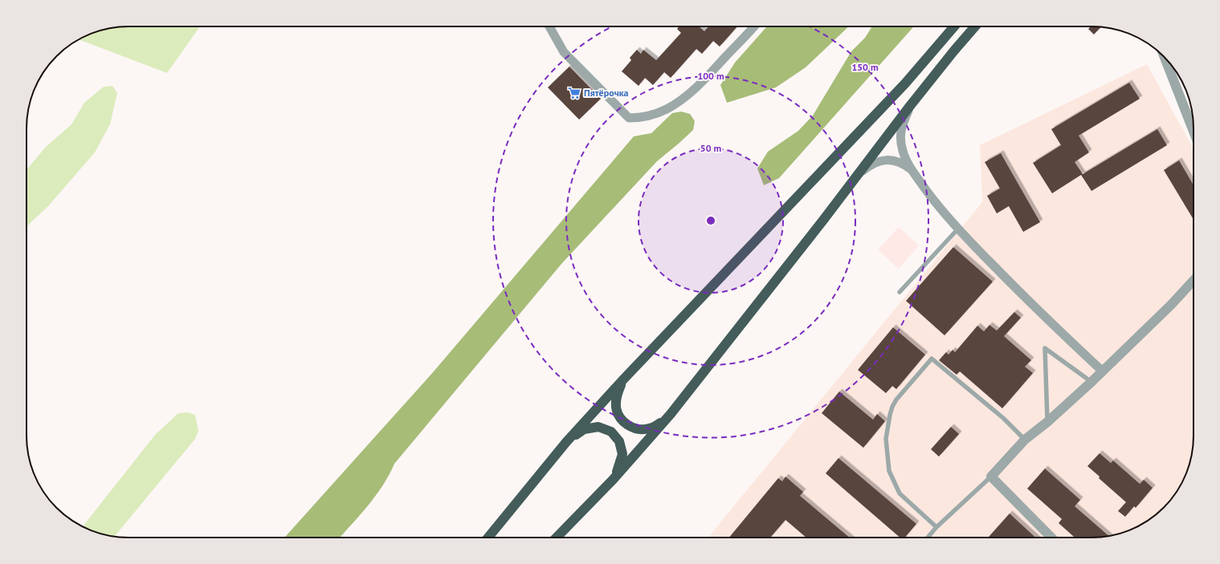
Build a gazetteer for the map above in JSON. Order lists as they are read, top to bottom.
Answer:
{
  "places": {
    "supermarket": ["Пятёрочка"]
  },
  "rings": ["150 m", "100 m", "50 m"]
}
